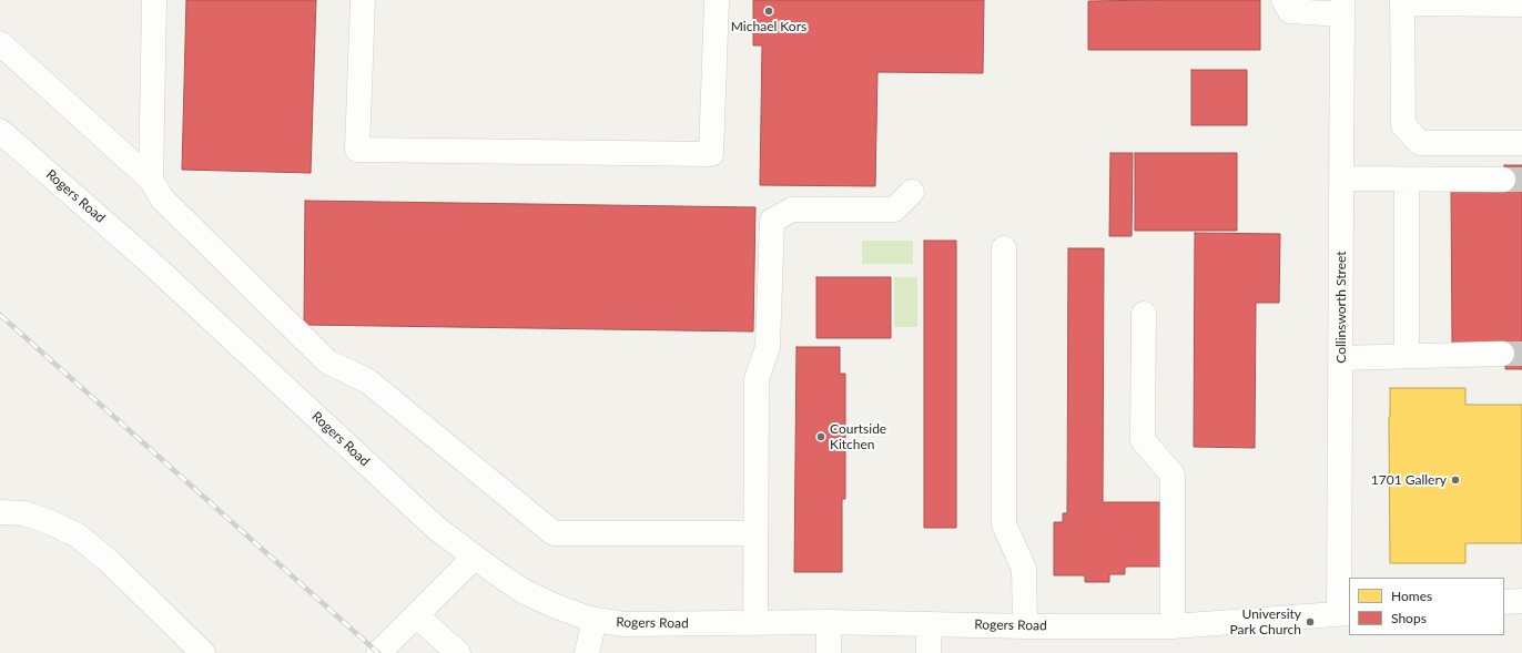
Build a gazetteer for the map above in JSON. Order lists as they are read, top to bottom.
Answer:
{
  "streets": {
    "street": ["Rogers Road", "Collinsworth Street"]
  },
  "crossings": [
    ["Rogers Road", "Collinsworth Street"]
  ],
  "places": [
    "Michael Kors",
    "Courtside Kitchen",
    "1701 Gallery",
    "University Park Church"
  ],
  "legend": ["Homes", "Shops"]
}
